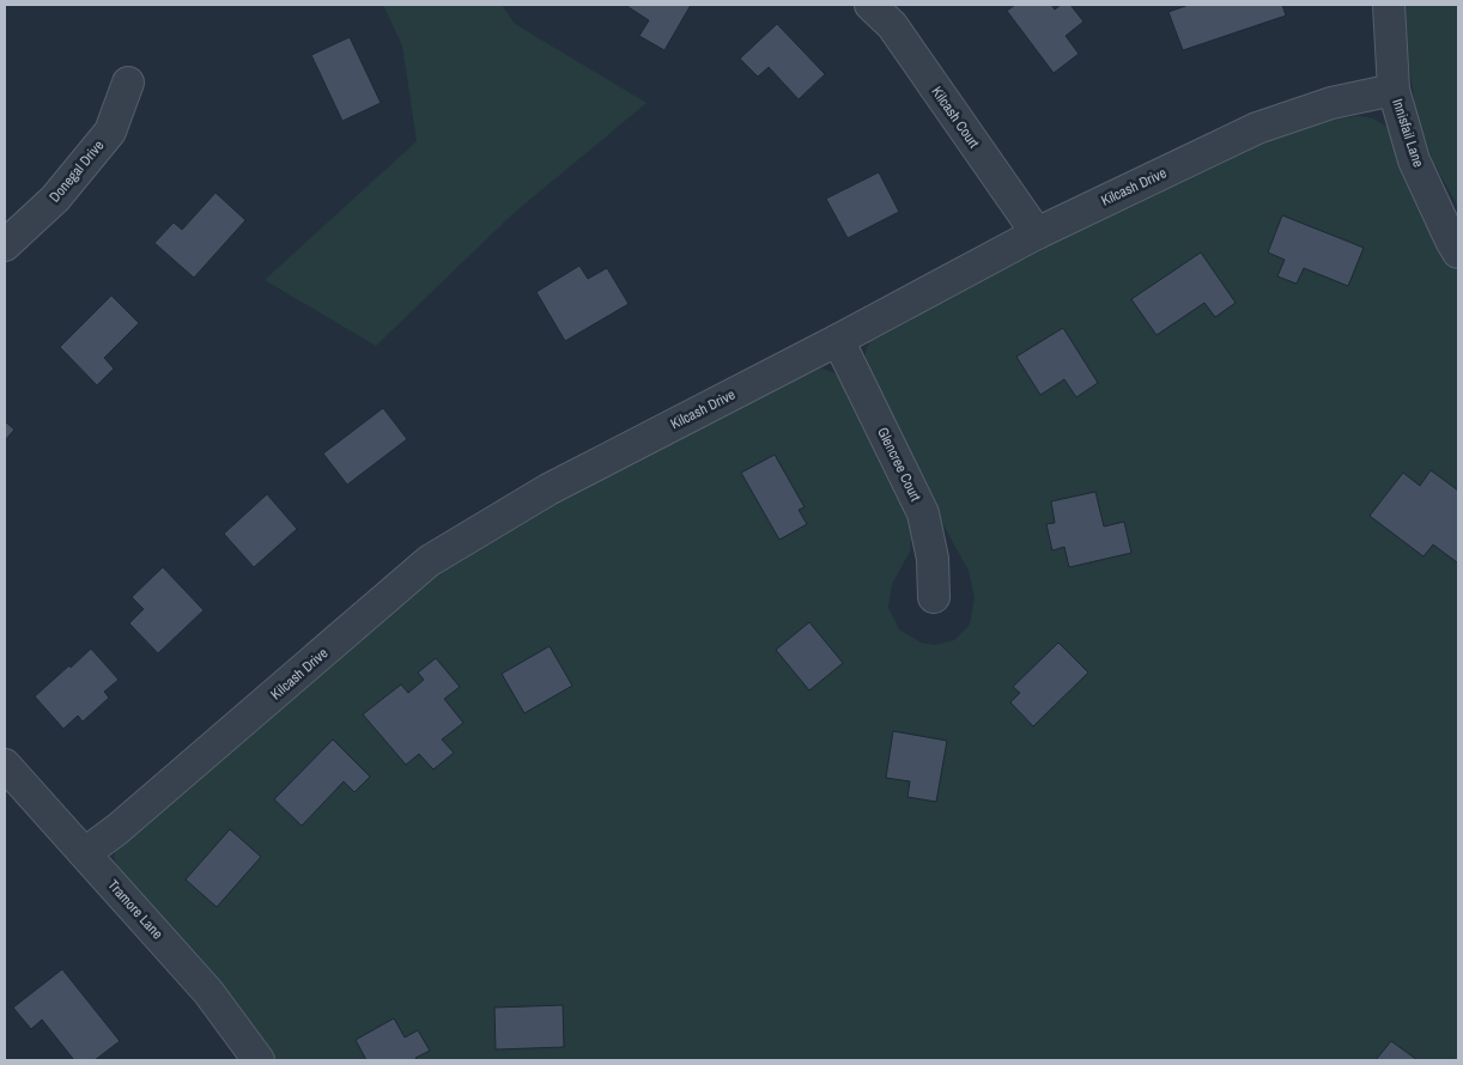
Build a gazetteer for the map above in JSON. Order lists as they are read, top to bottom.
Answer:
{
  "streets": {
    "street": [
      "Kilcash Court",
      "Innisfail Lane",
      "Donegal Drive",
      "Kilcash Drive",
      "Glencree Court",
      "Tramore Lane"
    ]
  },
  "crossings": [
    ["Kilcash Court", "Kilcash Drive"],
    ["Innisfail Lane", "Kilcash Drive"],
    ["Kilcash Drive", "Glencree Court"],
    ["Kilcash Drive", "Tramore Lane"]
  ]
}
